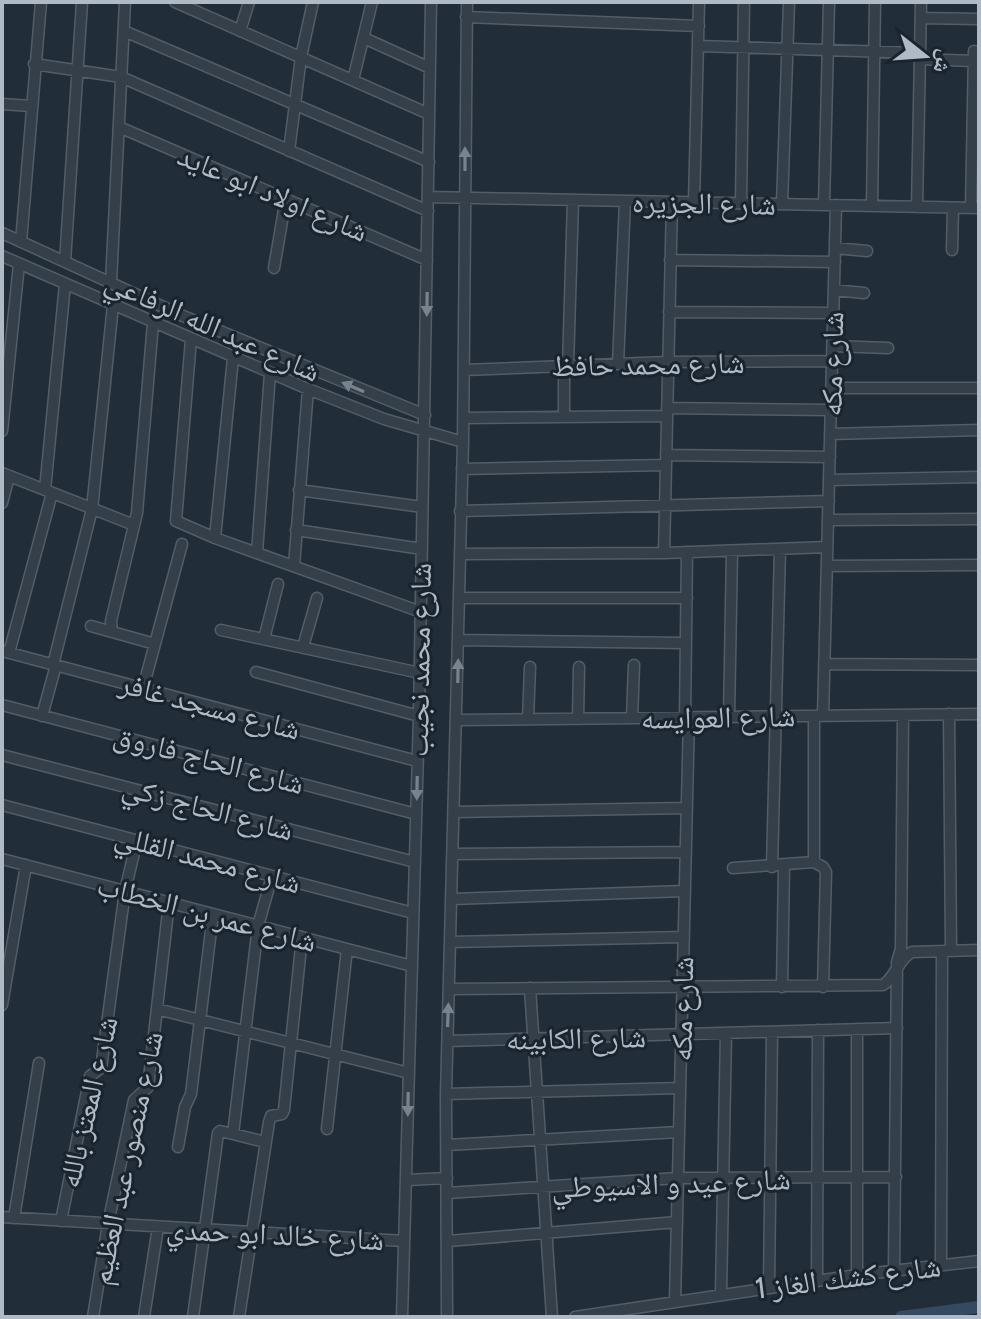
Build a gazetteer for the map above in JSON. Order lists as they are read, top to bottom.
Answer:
{
  "streets": {
    "street": [
      "شارع اولاد ابو عايد",
      "شارع الجزيره",
      "شارع عبد الله الرفاعي",
      "شارع محمد حافظ",
      "شارع مكه",
      "شارع محمد نجيب",
      "شارع مسجد غافر",
      "شارع العوايسه",
      "شارع الحاج فاروق",
      "شارع الحاج زكي",
      "شارع محمد القللي",
      "شارع عمر بن الخطاب",
      "شارع الكابينه",
      "شارع المعتز بالله",
      "شارع منصور عبد العظيم",
      "شارع عيد و الاسيوطي",
      "شارع خالد ابو حمدي",
      "شارع كشك الغاز 1"
    ]
  },
  "crossings": [
    ["شارع اولاد ابو عايد", "شارع محمد نجيب"],
    ["شارع الجزيره", "شارع مكه"],
    ["شارع الجزيره", "شارع محمد نجيب"],
    ["شارع عبد الله الرفاعي", "شارع محمد نجيب"],
    ["شارع محمد حافظ", "شارع مكه"],
    ["شارع محمد حافظ", "شارع محمد نجيب"],
    ["شارع مكه", "شارع العوايسه"],
    ["شارع مكه", "شارع الكابينه"],
    ["شارع مكه", "شارع عيد و الاسيوطي"],
    ["شارع مكه", "شارع كشك الغاز 1"],
    ["شارع محمد نجيب", "شارع مسجد غافر"],
    ["شارع محمد نجيب", "شارع العوايسه"],
    ["شارع محمد نجيب", "شارع الحاج فاروق"],
    ["شارع محمد نجيب", "شارع الحاج زكي"],
    ["شارع محمد نجيب", "شارع محمد القللي"],
    ["شارع محمد نجيب", "شارع عمر بن الخطاب"],
    ["شارع محمد نجيب", "شارع الكابينه"],
    ["شارع محمد نجيب", "شارع عيد و الاسيوطي"],
    ["شارع محمد نجيب", "شارع خالد ابو حمدي"],
    ["شارع محمد القللي", "شارع المعتز بالله"],
    ["شارع عمر بن الخطاب", "شارع المعتز بالله"],
    ["شارع عمر بن الخطاب", "شارع منصور عبد العظيم"],
    ["شارع المعتز بالله", "شارع خالد ابو حمدي"],
    ["شارع منصور عبد العظيم", "شارع خالد ابو حمدي"]
  ],
  "north": "right"
}
